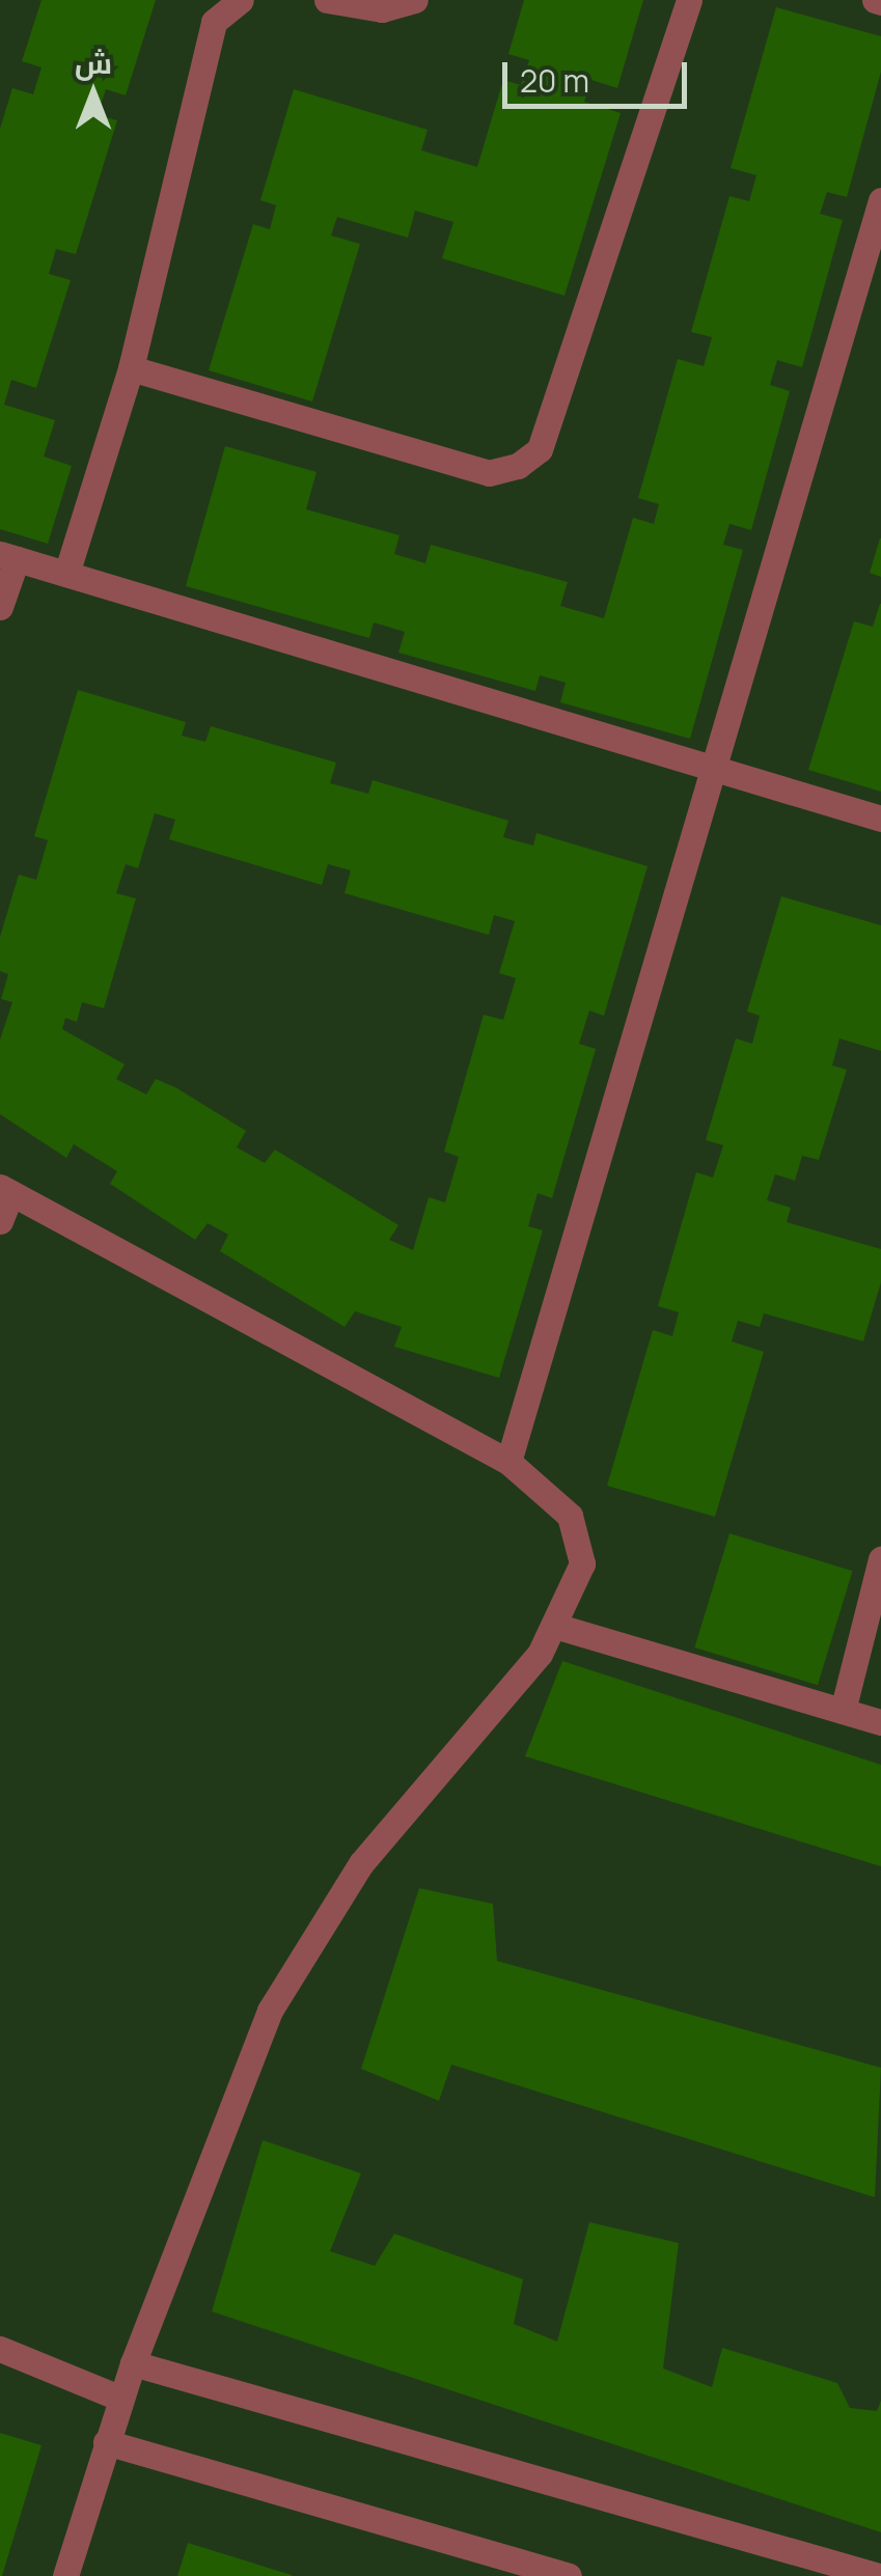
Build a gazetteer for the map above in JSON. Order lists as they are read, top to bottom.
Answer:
{
  "scale_bar": "20 m",
  "north": "top"
}
